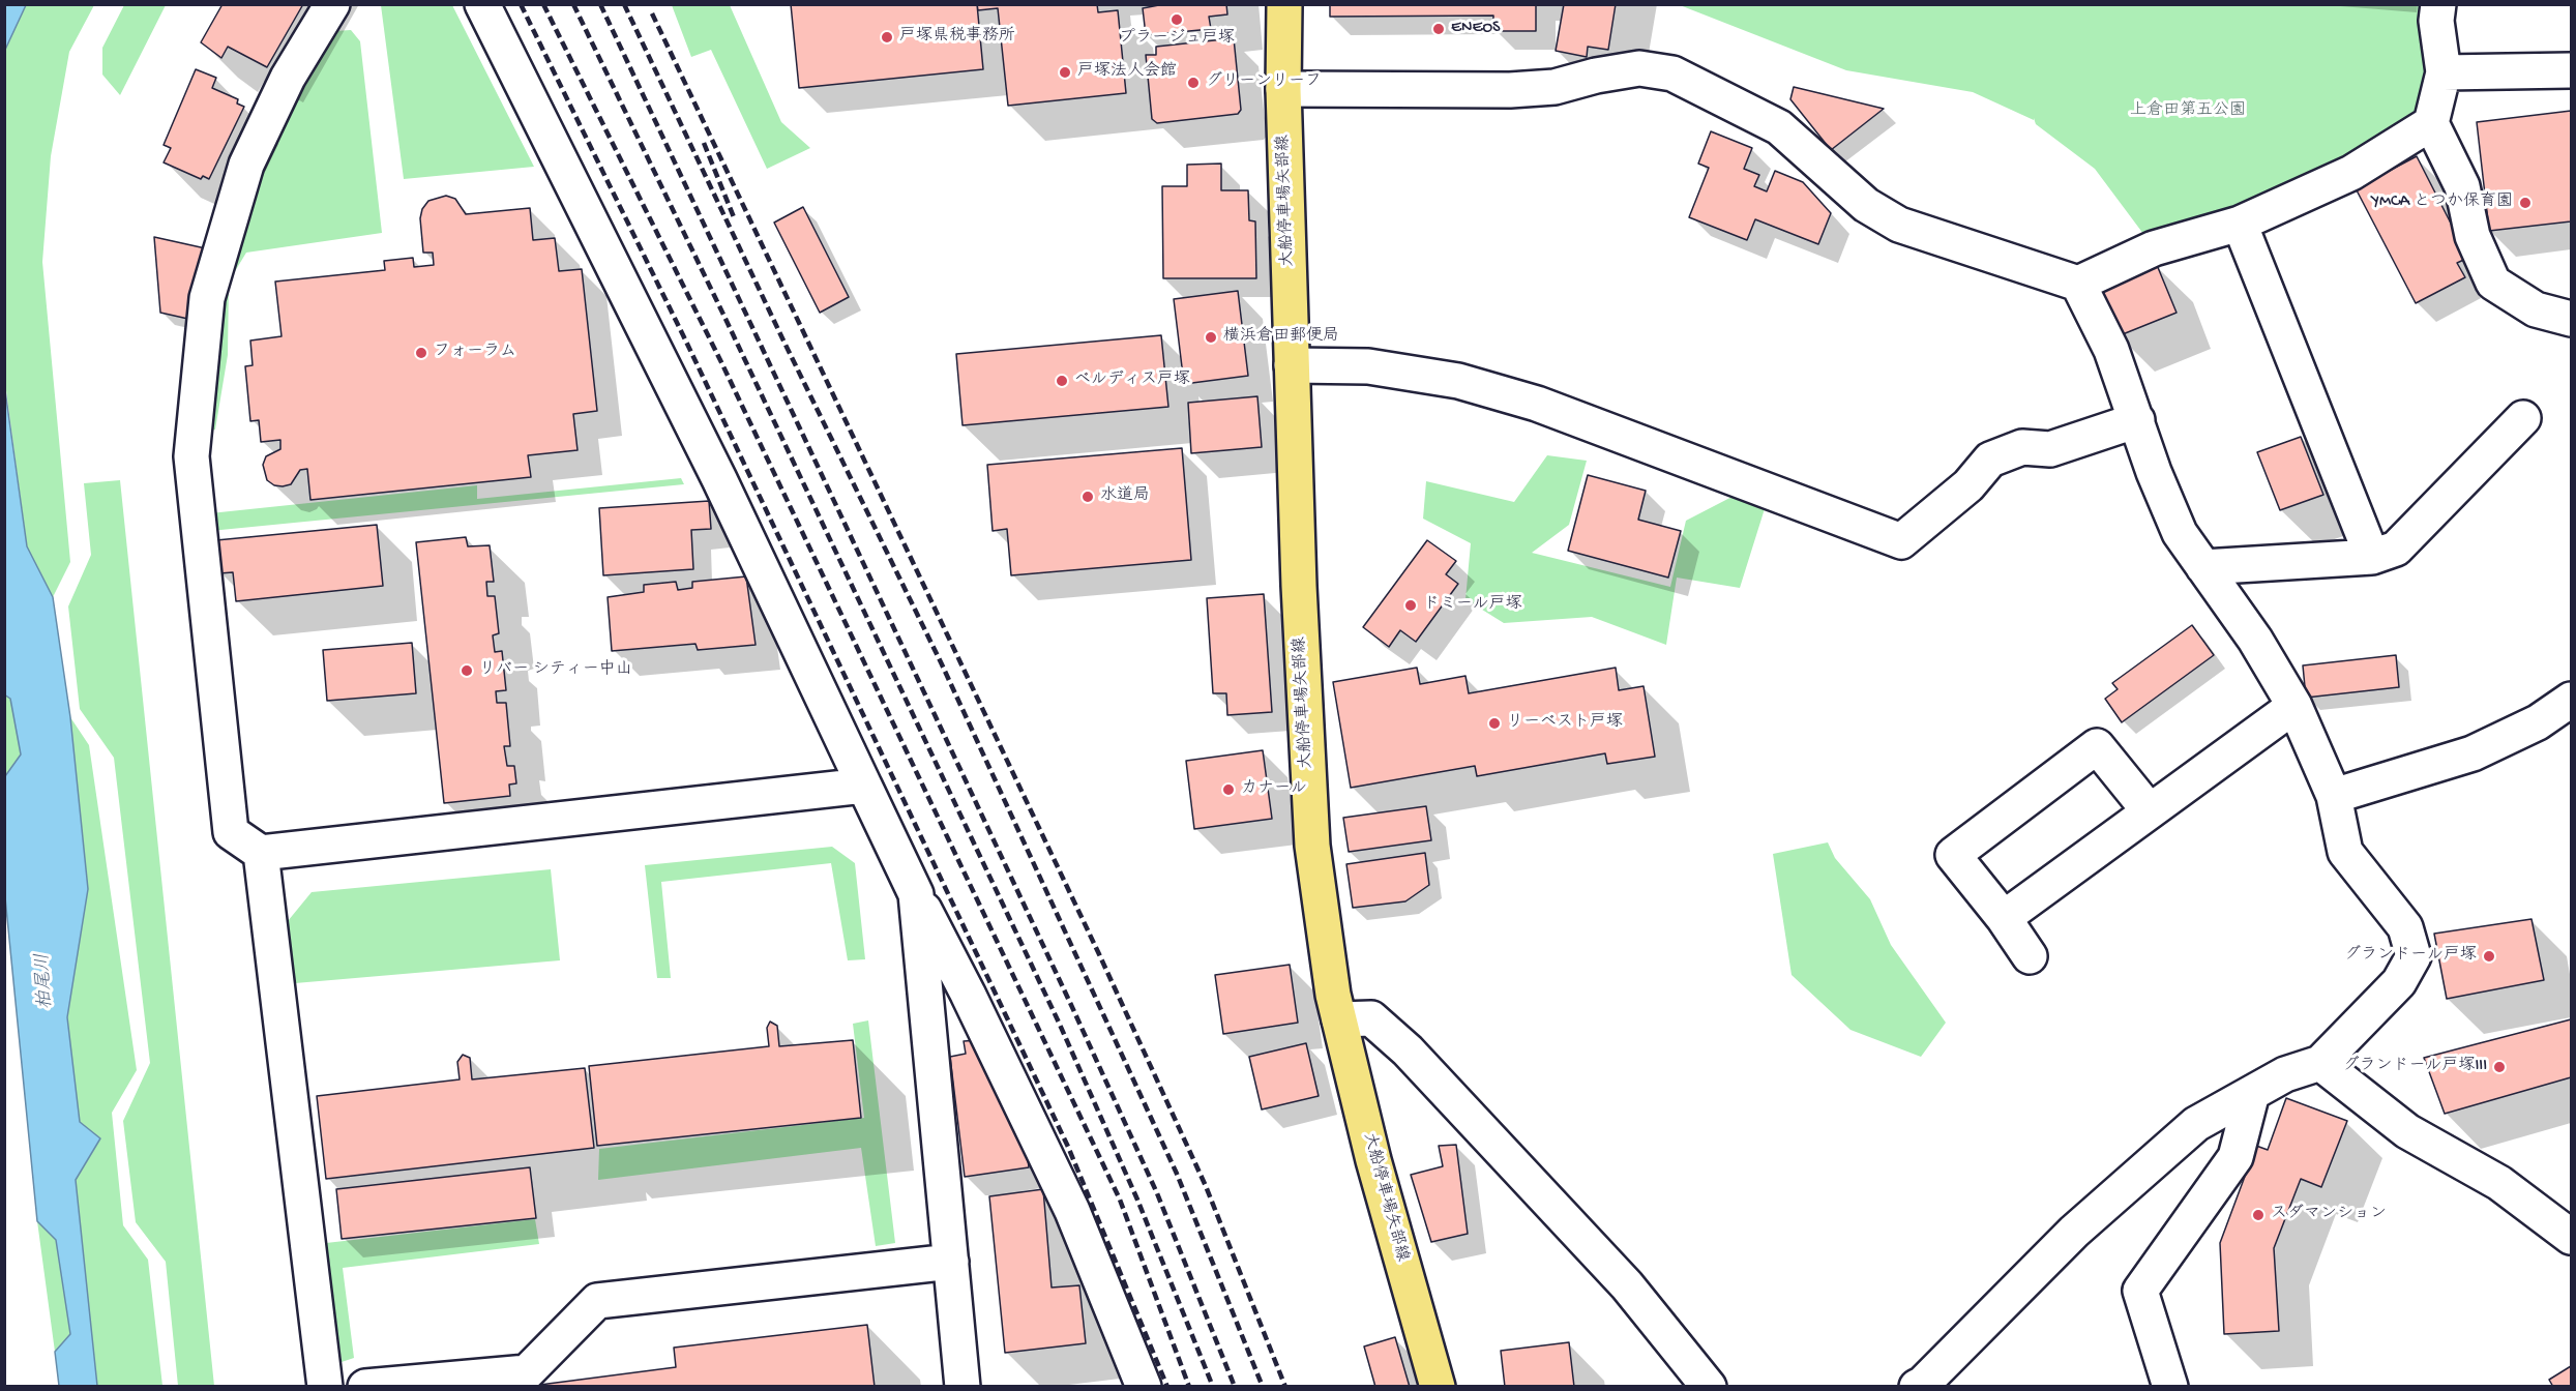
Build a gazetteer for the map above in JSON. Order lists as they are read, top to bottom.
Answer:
{
  "streets": {
    "main road": ["大船停車場矢部線"]
  },
  "water": ["柏尾川"],
  "parks": ["上倉田第五公園"],
  "places": [
    "プラージュ戸塚",
    "ENEOS",
    "戸塚県税事務所",
    "戸塚法人会館",
    "グリーンリーフ",
    "YMCA とつか保育園",
    "横浜倉田郵便局",
    "フォーラム",
    "ベルディス戸塚",
    "水道局",
    "ドミール戸塚",
    "リバー シティー中山",
    "リーベスト戸塚",
    "カナール",
    "グランドール戸塚",
    "グランドール戸塚III",
    "スダマンション"
  ]
}
